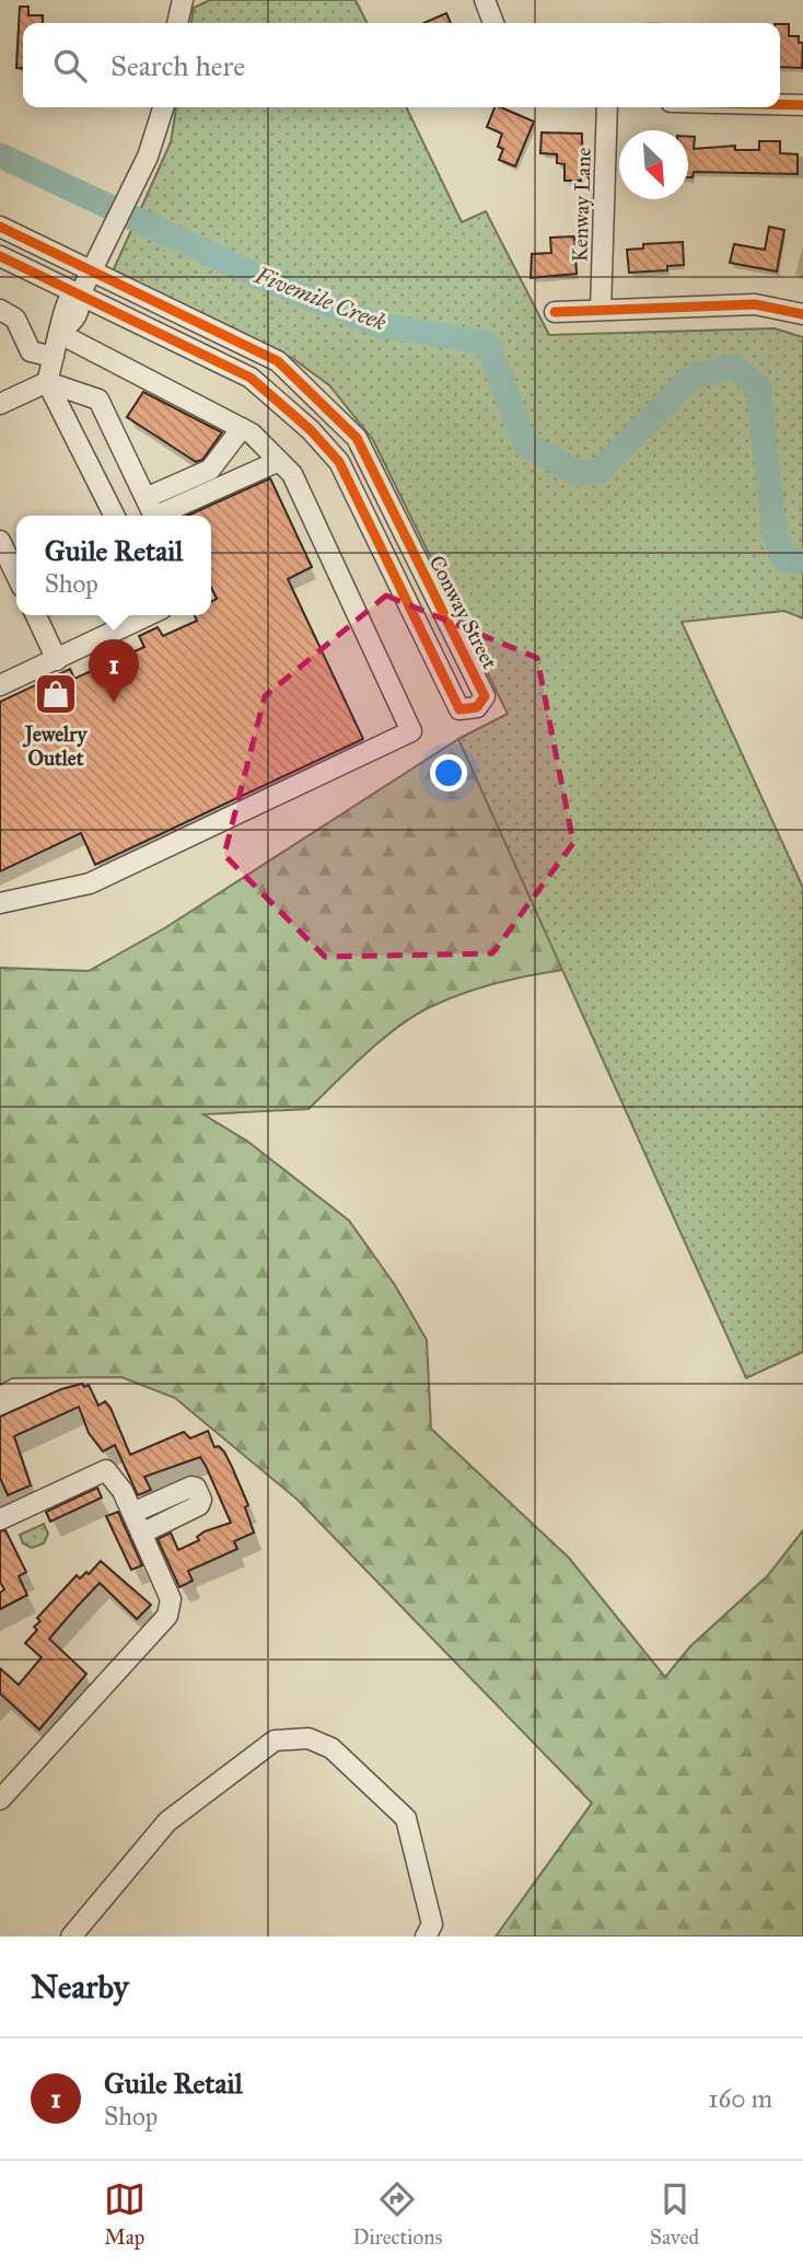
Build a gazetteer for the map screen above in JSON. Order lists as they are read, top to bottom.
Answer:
{
  "streets": {
    "street": ["Kenway Lane", "Conway Street"]
  },
  "water": ["Fivemile Creek"],
  "places": {
    "shop": ["Jewelry Outlet"]
  },
  "north": "bottom right",
  "page": {
    "search": "Search here",
    "popup": ["Guile Retail", "Shop"],
    "pins": "1",
    "heading": "Nearby",
    "list": [
      {
        "mark": "1",
        "name": "Guile Retail",
        "note": "Shop",
        "value": "160 m"
      }
    ],
    "nav": ["Map", "Directions", "Saved"]
  }
}
